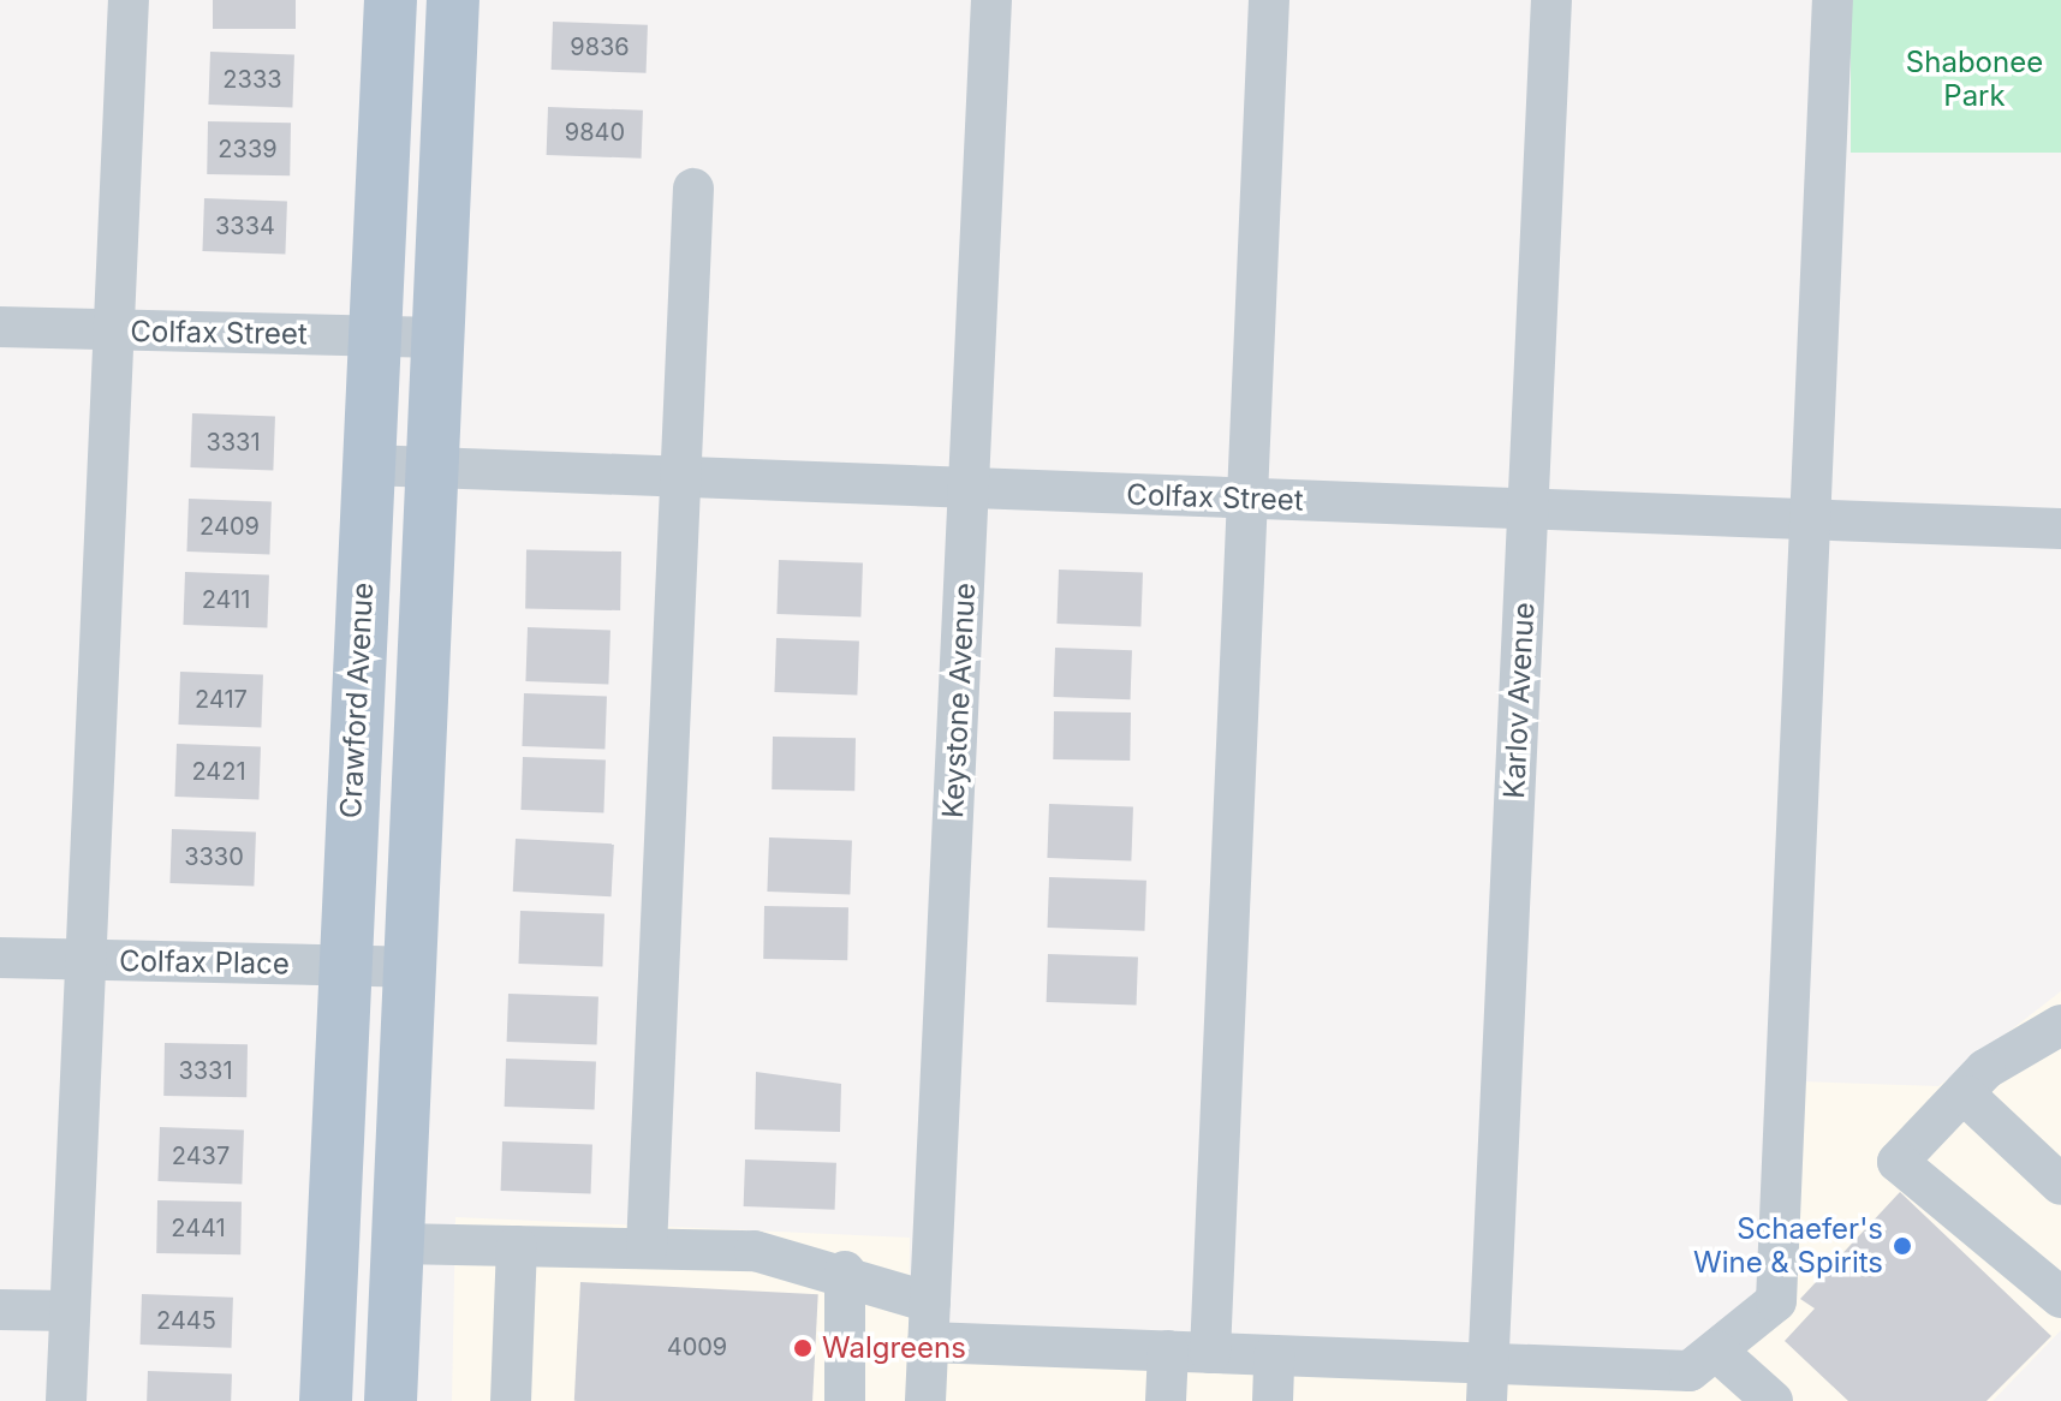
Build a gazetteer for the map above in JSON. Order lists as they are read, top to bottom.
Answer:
{
  "streets": {
    "main road": ["Crawford Avenue"],
    "street": [
      "Colfax Street",
      "Keystone Avenue",
      "Karlov Avenue",
      "Colfax Place"
    ]
  },
  "crossings": [
    ["Colfax Street", "Crawford Avenue"],
    ["Colfax Street", "Keystone Avenue"],
    ["Colfax Street", "Karlov Avenue"],
    ["Crawford Avenue", "Colfax Place"]
  ],
  "parks": ["Shabonee Park"],
  "places": ["Schaefer's Wine & Spirits", "Walgreens"],
  "house_numbers": [
    "9836",
    "2333",
    "9840",
    "2339",
    "3334",
    "3331",
    "2409",
    "2411",
    "2417",
    "2421",
    "3330",
    "3331",
    "2437",
    "2441",
    "2445",
    "4009"
  ]
}
